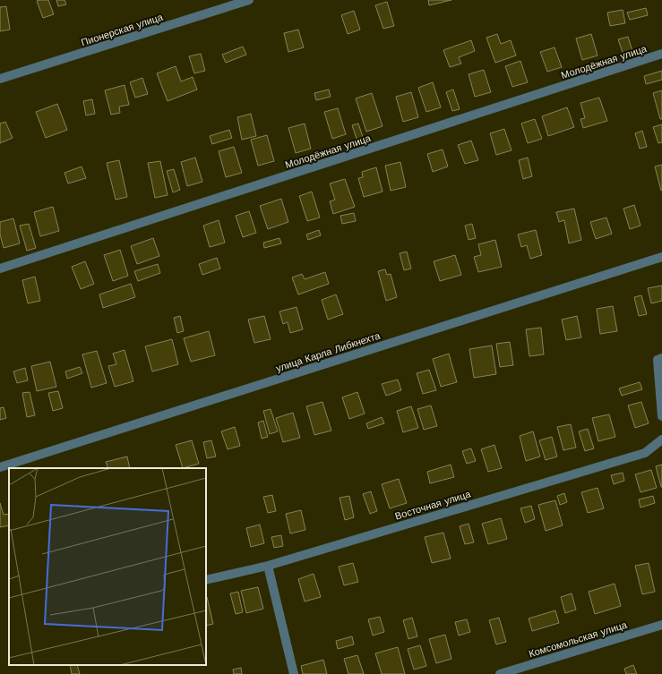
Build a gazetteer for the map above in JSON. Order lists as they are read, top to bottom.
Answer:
{
  "streets": {
    "street": [
      "Пионерская улица",
      "Молодёжная улица",
      "улица Карла Либкнехта",
      "Восточная улица",
      "Комсомольская улица"
    ]
  }
}
